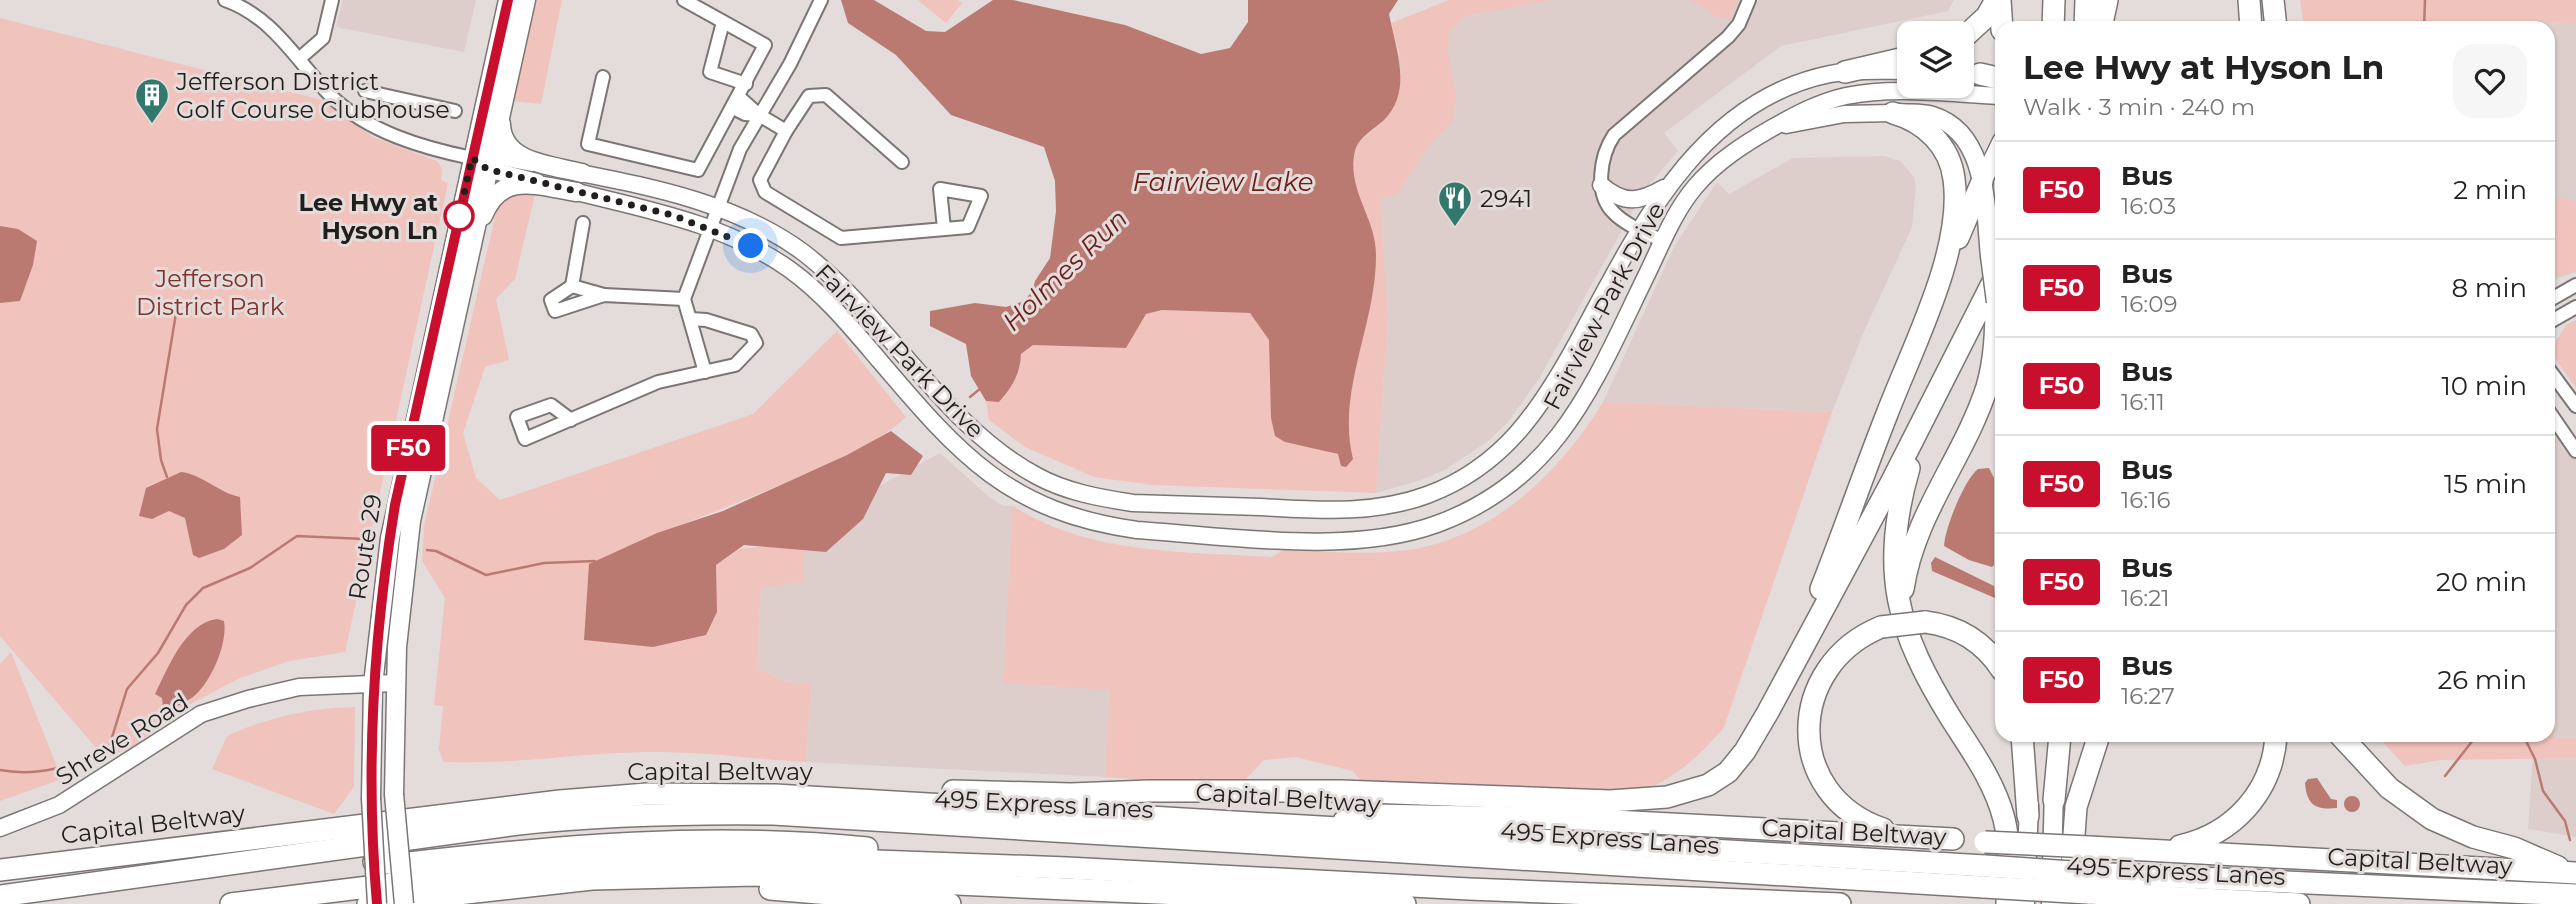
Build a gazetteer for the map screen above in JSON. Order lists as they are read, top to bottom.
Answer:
{
  "streets": {
    "highway": ["Capital Beltway", "495 Express Lanes"],
    "main road": ["Fairview Park Drive", "Route 29", "Shreve Road"]
  },
  "crossings": [
    ["Fairview Park Drive", "Route 29"],
    ["Route 29", "Shreve Road"],
    ["Capital Beltway", "495 Express Lanes"]
  ],
  "water": ["Fairview Lake", "Holmes Run"],
  "parks": ["Jefferson District Park"],
  "places": {
    "building": ["Jefferson District Golf Course Clubhouse"],
    "other": ["Lee Hwy at Hyson Ln"],
    "restaurant": ["2941"]
  },
  "lines": ["bus line F50"],
  "page": {
    "on_map": "F50",
    "heading": ["Lee Hwy at Hyson Ln", "Walk · 3 min · 240 m"],
    "list": [
      {
        "mark": "F50",
        "name": "Bus",
        "note": "16:03",
        "value": "2 min"
      },
      {
        "mark": "F50",
        "name": "Bus",
        "note": "16:09",
        "value": "8 min"
      },
      {
        "mark": "F50",
        "name": "Bus",
        "note": "16:11",
        "value": "10 min"
      },
      {
        "mark": "F50",
        "name": "Bus",
        "note": "16:16",
        "value": "15 min"
      },
      {
        "mark": "F50",
        "name": "Bus",
        "note": "16:21",
        "value": "20 min"
      },
      {
        "mark": "F50",
        "name": "Bus",
        "note": "16:27",
        "value": "26 min"
      }
    ]
  }
}
